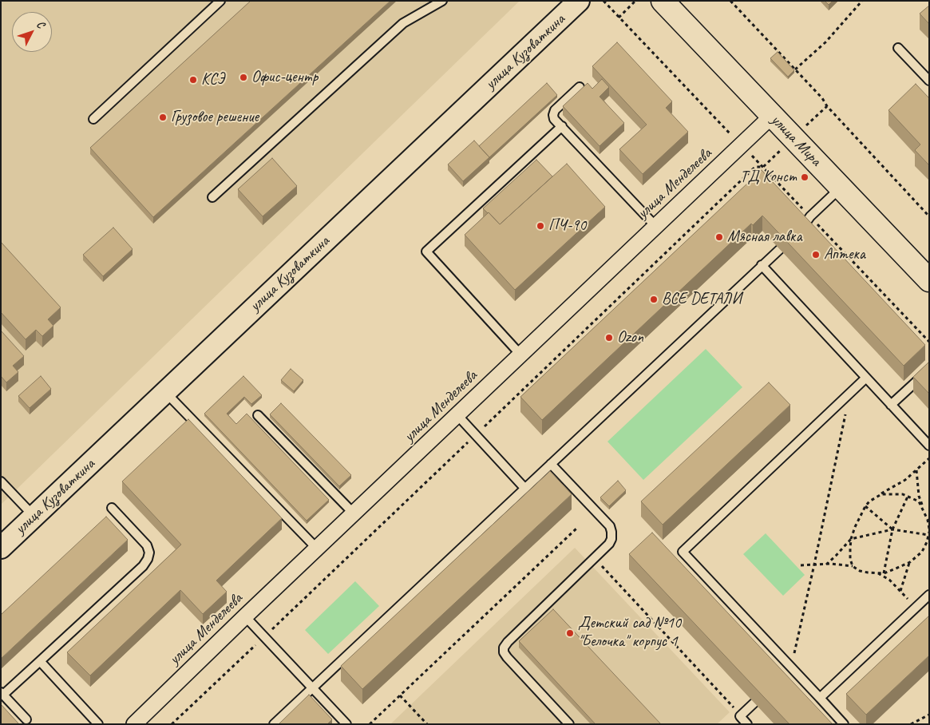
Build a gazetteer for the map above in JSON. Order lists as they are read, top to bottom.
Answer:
{
  "streets": {
    "main road": ["улица Кузоваткина", "улица Мира"],
    "street": ["улица Менделеева"]
  },
  "crossings": [
    ["улица Мира", "улица Менделеева"]
  ],
  "places": [
    "Офис-центр",
    "КСЭ",
    "Грузовое решение",
    "ТД Конст",
    "ПЧ-90",
    "Мясная лавка",
    "Аптека",
    "ВСЕ DEТАЛИ",
    "Ozon",
    "Детский сад №10 \"Белочка\" корпус 1"
  ],
  "north": "top right"
}
